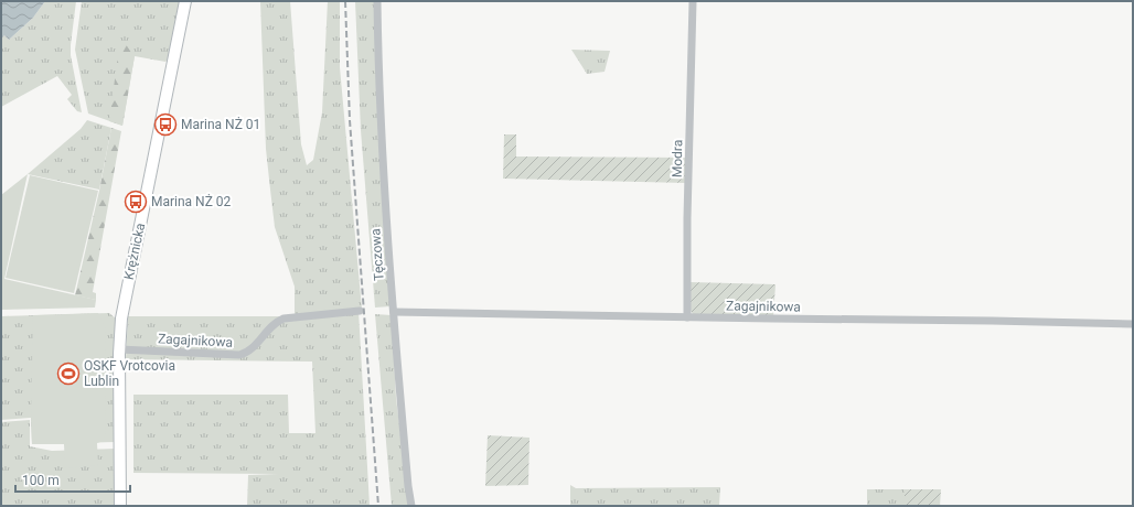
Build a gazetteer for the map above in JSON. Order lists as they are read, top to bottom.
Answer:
{
  "streets": {
    "street": [
      "Modra",
      "Krężnicka",
      "Tęczowa",
      "Zagajnikowa"
    ]
  },
  "crossings": [
    ["Modra", "Zagajnikowa"],
    ["Krężnicka", "Zagajnikowa"],
    ["Tęczowa", "Zagajnikowa"]
  ],
  "places": {
    "bus stop": ["Marina NŻ 01", "Marina NŻ 02"],
    "sports": ["OSKF Vrotcovia Lublin"]
  },
  "scale_bar": "100 m"
}
